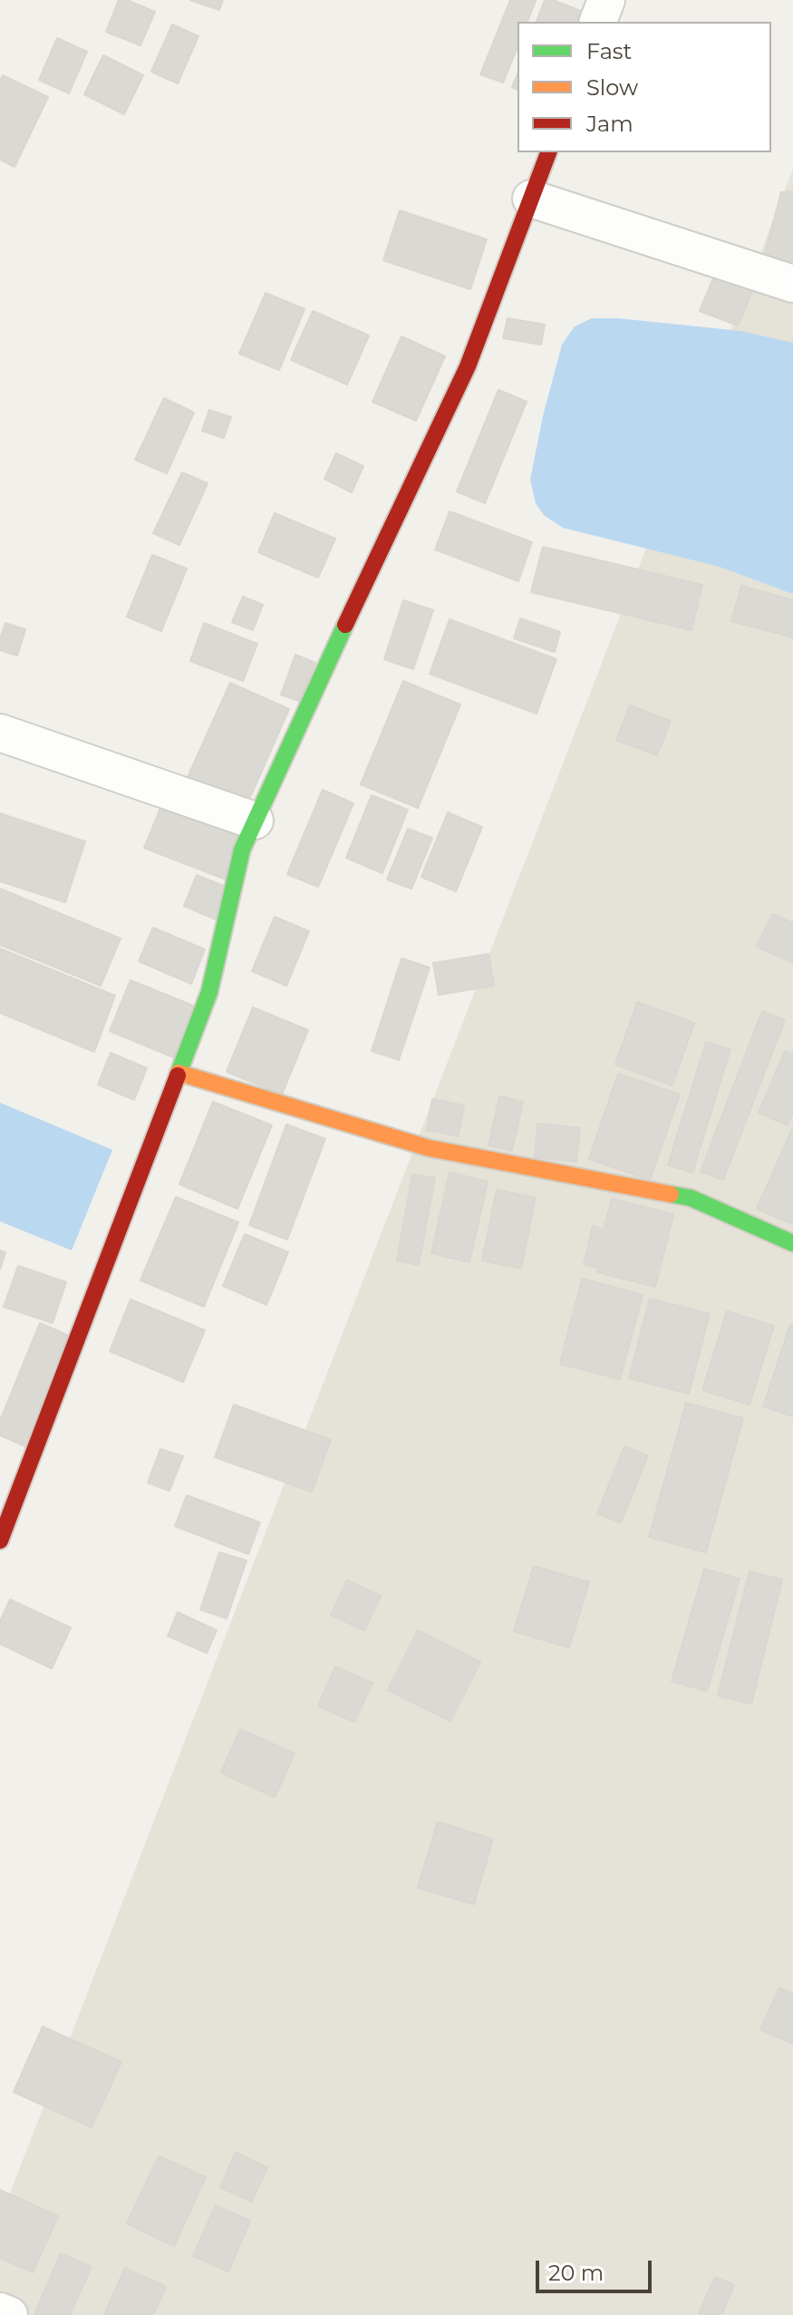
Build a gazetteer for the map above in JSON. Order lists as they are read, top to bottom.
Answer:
{
  "legend": ["Fast", "Slow", "Jam"],
  "scale_bar": "20 m"
}
